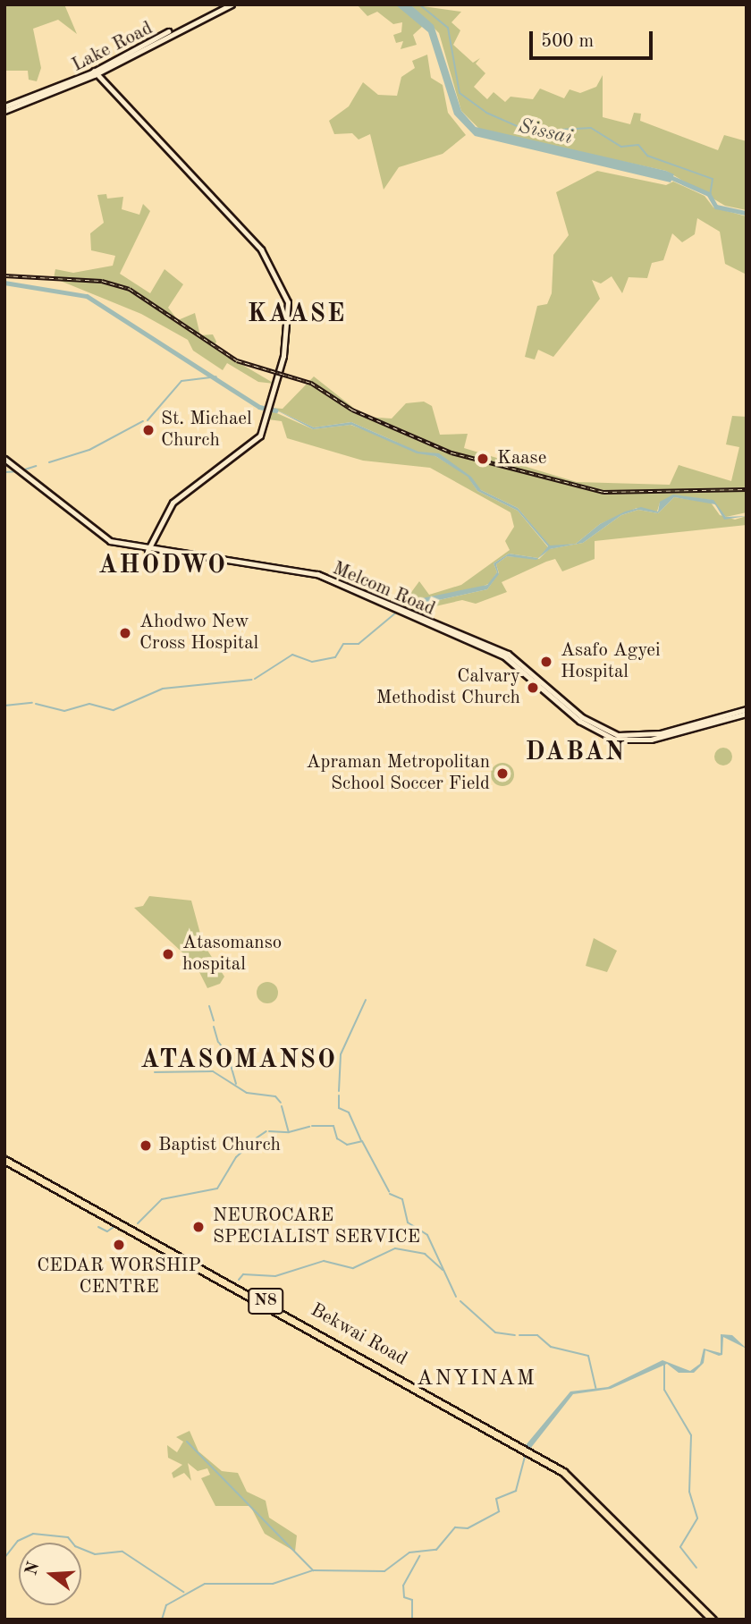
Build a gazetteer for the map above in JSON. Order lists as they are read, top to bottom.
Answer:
{
  "streets": {
    "highway": ["N8", "Bekwai Road"],
    "main road": ["Lake Road", "Melcom Road"]
  },
  "districts": [
    "KAASE",
    "AHODWO",
    "DABAN",
    "ATASOMANSO",
    "ANYINAM"
  ],
  "water": ["Sissai"],
  "places": [
    "St. Michael Church",
    "Kaase",
    "Ahodwo New Cross Hospital",
    "Asafo Agyei Hospital",
    "Calvary Methodist Church",
    "Apraman Metropolitan School Soccer Field",
    "Atasomanso hospital",
    "Baptist Church",
    "NEUROCARE SPECIALIST SERVICE",
    "CEDAR WORSHIP CENTRE"
  ],
  "scale_bar": "500 m",
  "north": "left"
}
